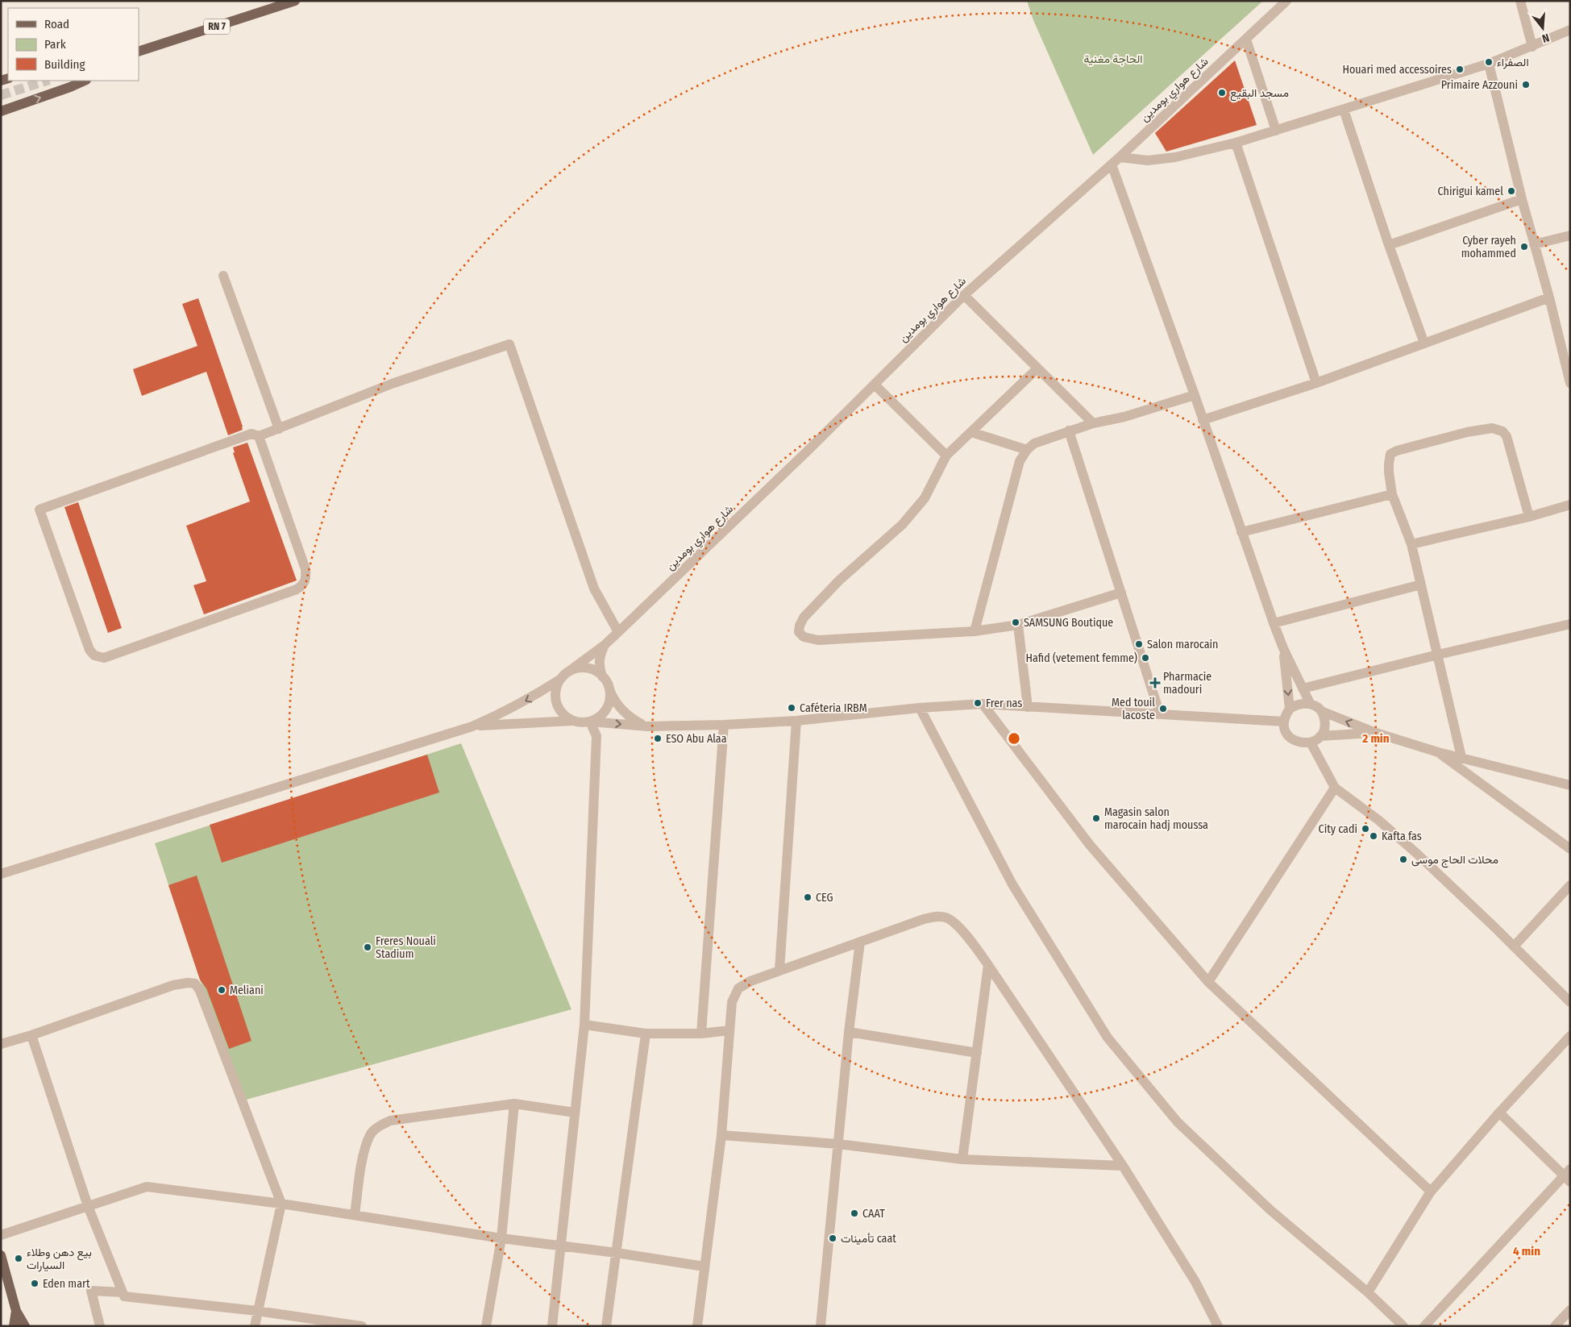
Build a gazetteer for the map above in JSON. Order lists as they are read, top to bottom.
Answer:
{
  "streets": {
    "main road": ["RN 7"],
    "street": ["شارع هواري بومدين"]
  },
  "parks": ["الحاجة مغنية"],
  "places": {
    "other": [
      "الصفراء",
      "Houari med accessoires",
      "Primaire Azzouni",
      "مسجد البقيع",
      "Chirigui kamel",
      "Cyber rayeh mohammed",
      "SAMSUNG Boutique",
      "Salon marocain",
      "Hafid (vetement femme)",
      "Frer nas",
      "Caféteria IRBM",
      "Med touil lacoste",
      "ESO Abu Alaa",
      "Magasin salon marocain hadj moussa",
      "City cadi",
      "Kafta fas",
      "محلات الحاج موسى",
      "CEG",
      "Freres Nouali Stadium",
      "Meliani",
      "CAAT",
      "تأمينات caat",
      "بيع دهن وطلاء السيارات",
      "Eden mart"
    ],
    "health": ["Pharmacie madouri"]
  },
  "legend": ["Road", "Park", "Building"],
  "north": "bottom",
  "rings": ["2 min", "4 min"]
}
